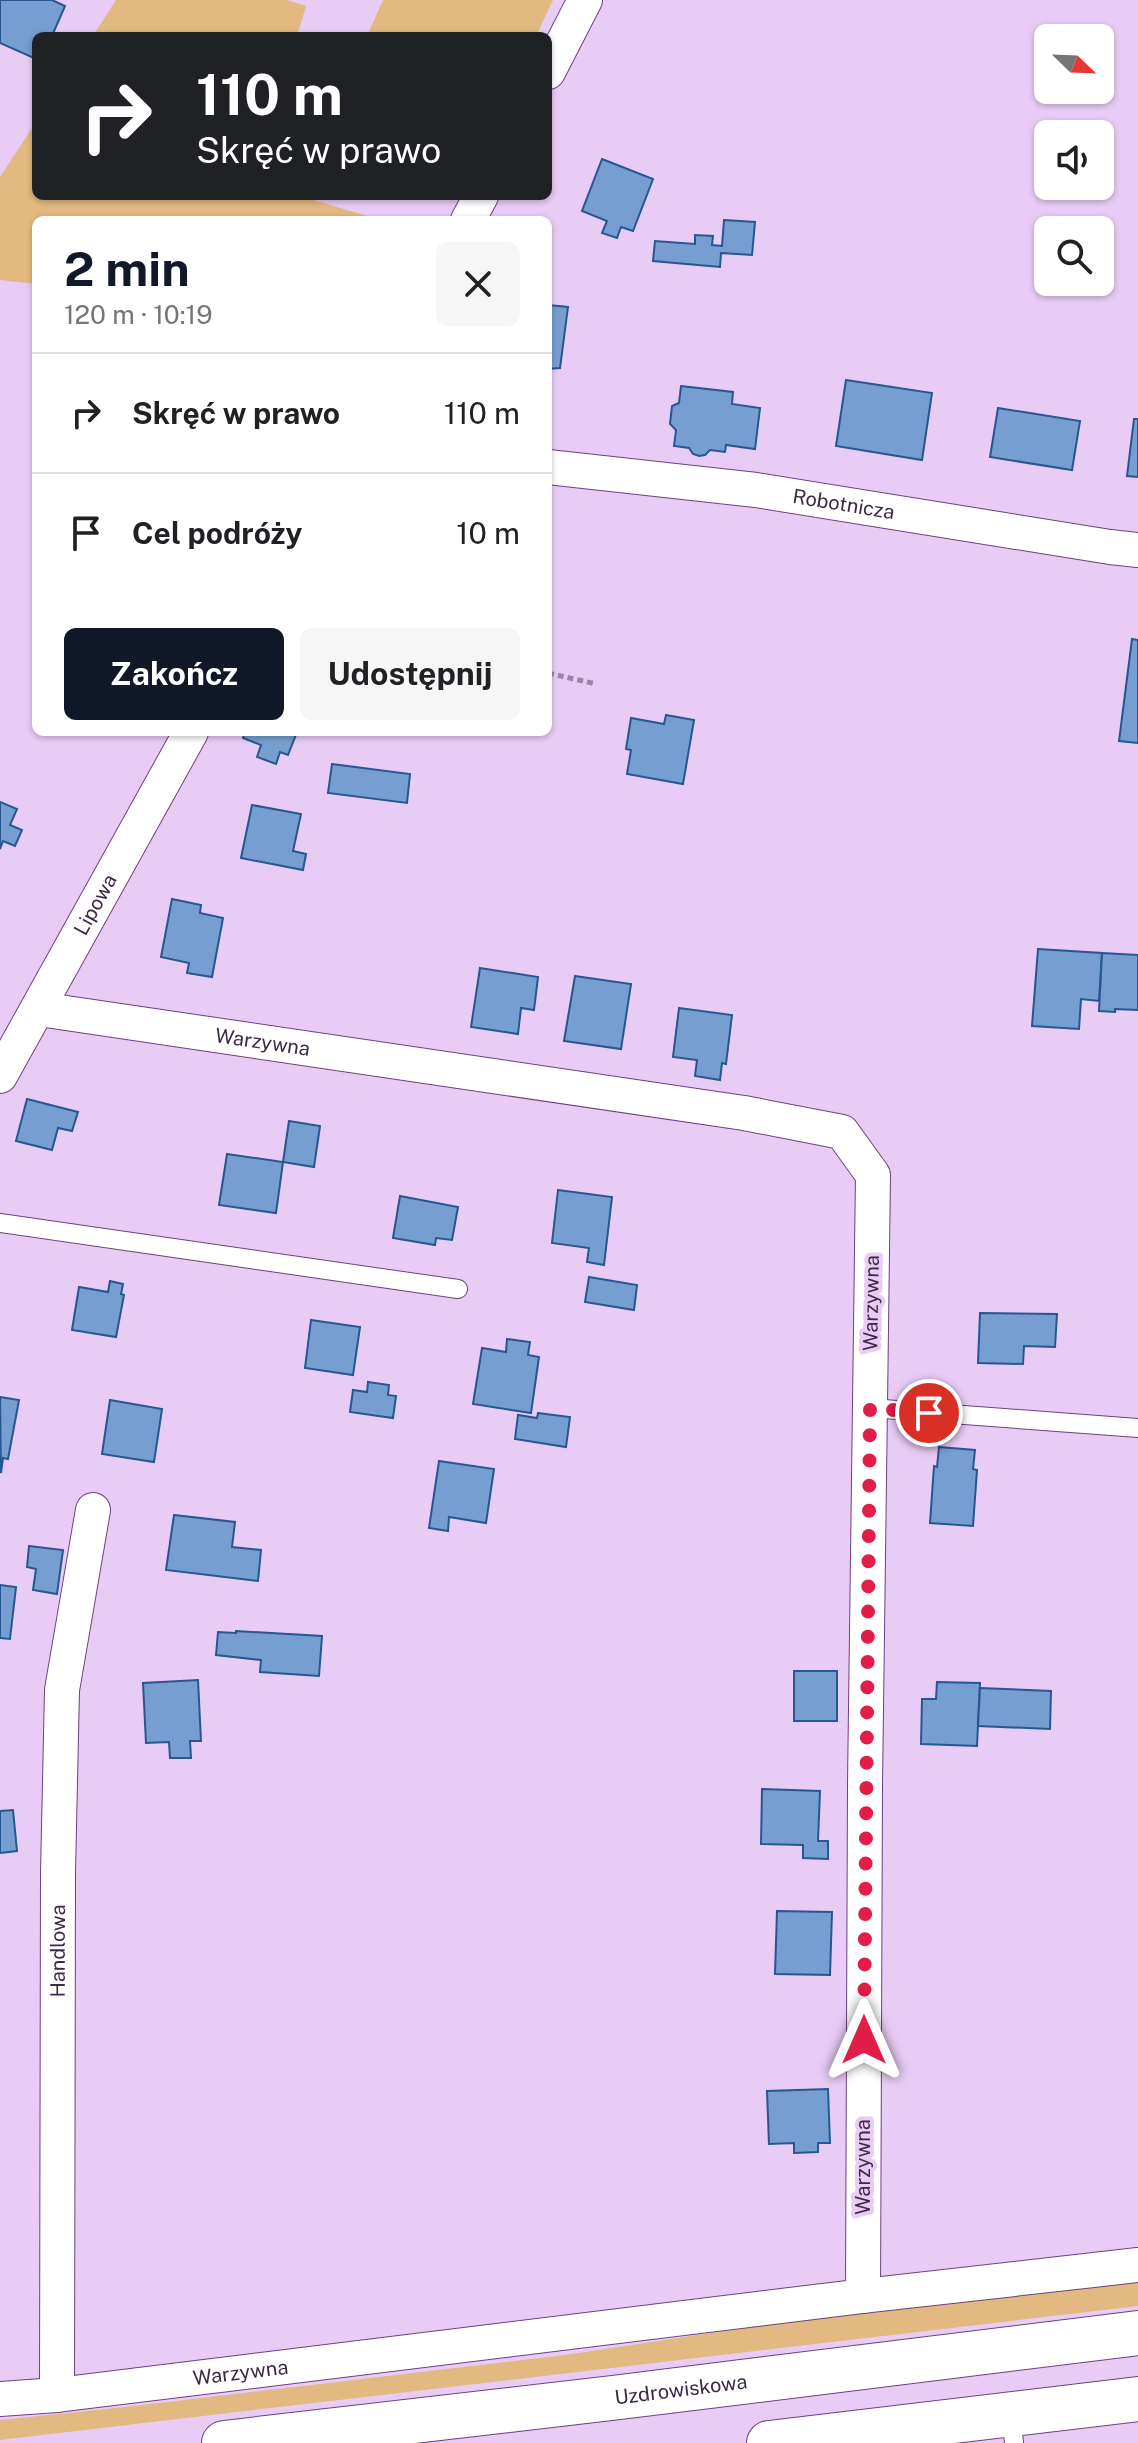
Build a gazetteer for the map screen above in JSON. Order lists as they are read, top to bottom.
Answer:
{
  "streets": {
    "main road": ["Uzdrowiskowa"],
    "street": [
      "Robotnicza",
      "Lipowa",
      "Warzywna",
      "Handlowa"
    ]
  },
  "crossings": [
    ["Lipowa", "Warzywna"],
    ["Warzywna", "Handlowa"]
  ],
  "north": "bottom right",
  "page": {
    "turn": ["110 m", "Skręć w prawo"],
    "heading": ["2 min", "120 m · 10:19"],
    "list": [
      {
        "name": "Skręć w prawo",
        "value": "110 m"
      },
      {
        "name": "Cel podróży",
        "value": "10 m"
      }
    ],
    "buttons": ["Zakończ", "Udostępnij"]
  }
}
